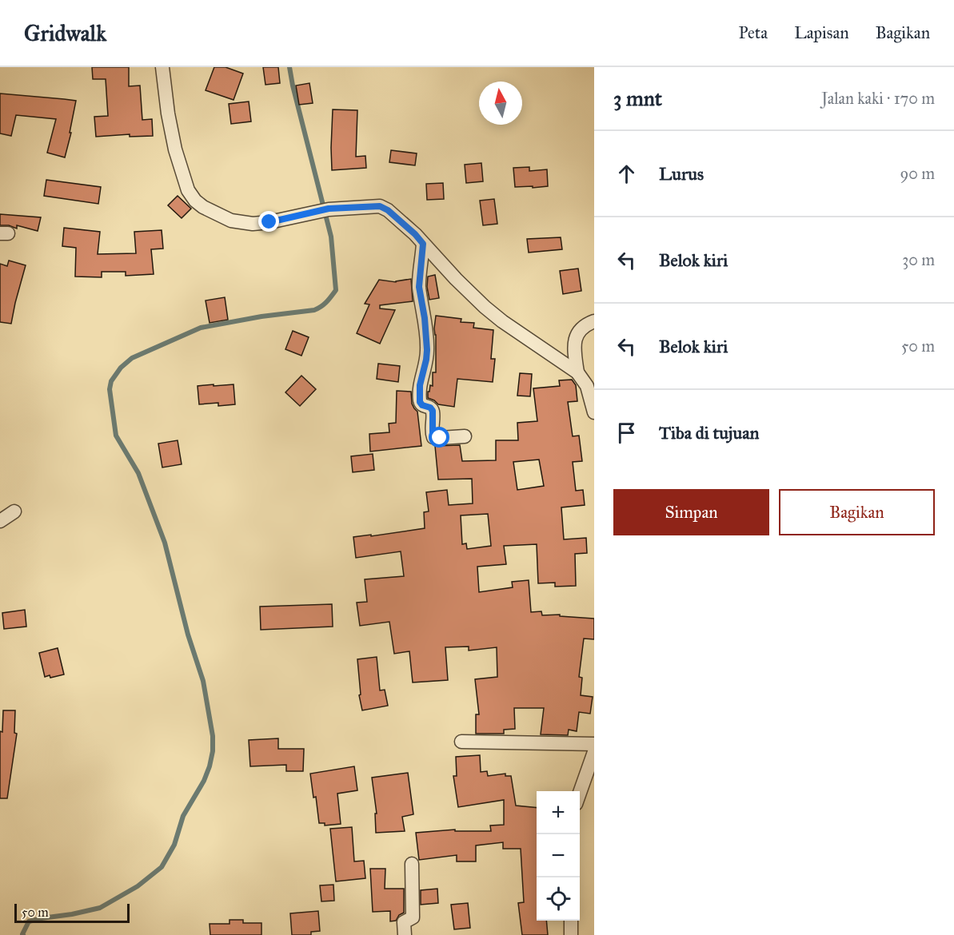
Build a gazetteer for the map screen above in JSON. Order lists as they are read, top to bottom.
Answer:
{
  "scale_bar": "50 m",
  "north": "top",
  "page": {
    "header": "Gridwalk",
    "nav": ["Peta", "Lapisan", "Bagikan"],
    "heading": ["3 mnt", "Jalan kaki · 170 m"],
    "list": [
      ["Lurus", "90 m"],
      ["Belok kiri", "30 m"],
      ["Belok kiri", "50 m"],
      "Tiba di tujuan"
    ],
    "buttons": ["Simpan", "Bagikan"],
    "map_buttons": ["+", "−"],
    "scale": "50 m"
  }
}
